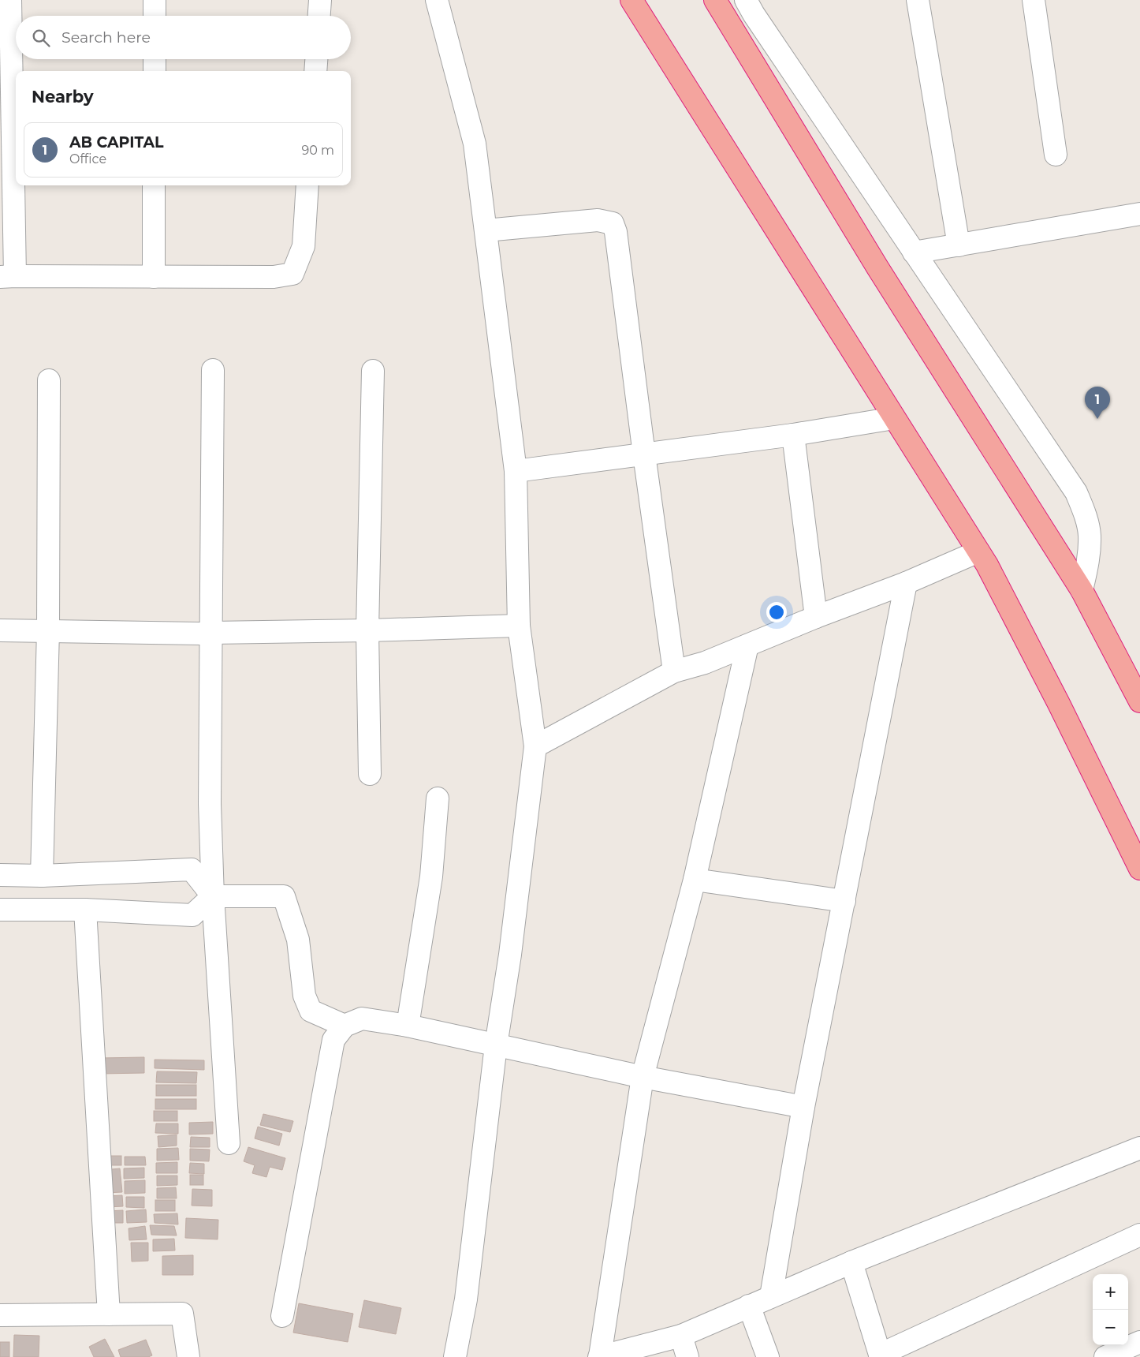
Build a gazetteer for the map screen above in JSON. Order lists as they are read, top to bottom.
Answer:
{
  "page": {
    "search": "Search here",
    "heading": "Nearby",
    "list": [
      {
        "mark": "1",
        "name": "AB CAPITAL",
        "note": "Office",
        "value": "90 m"
      }
    ],
    "pins": "1",
    "map_buttons": ["+", "−"]
  }
}
